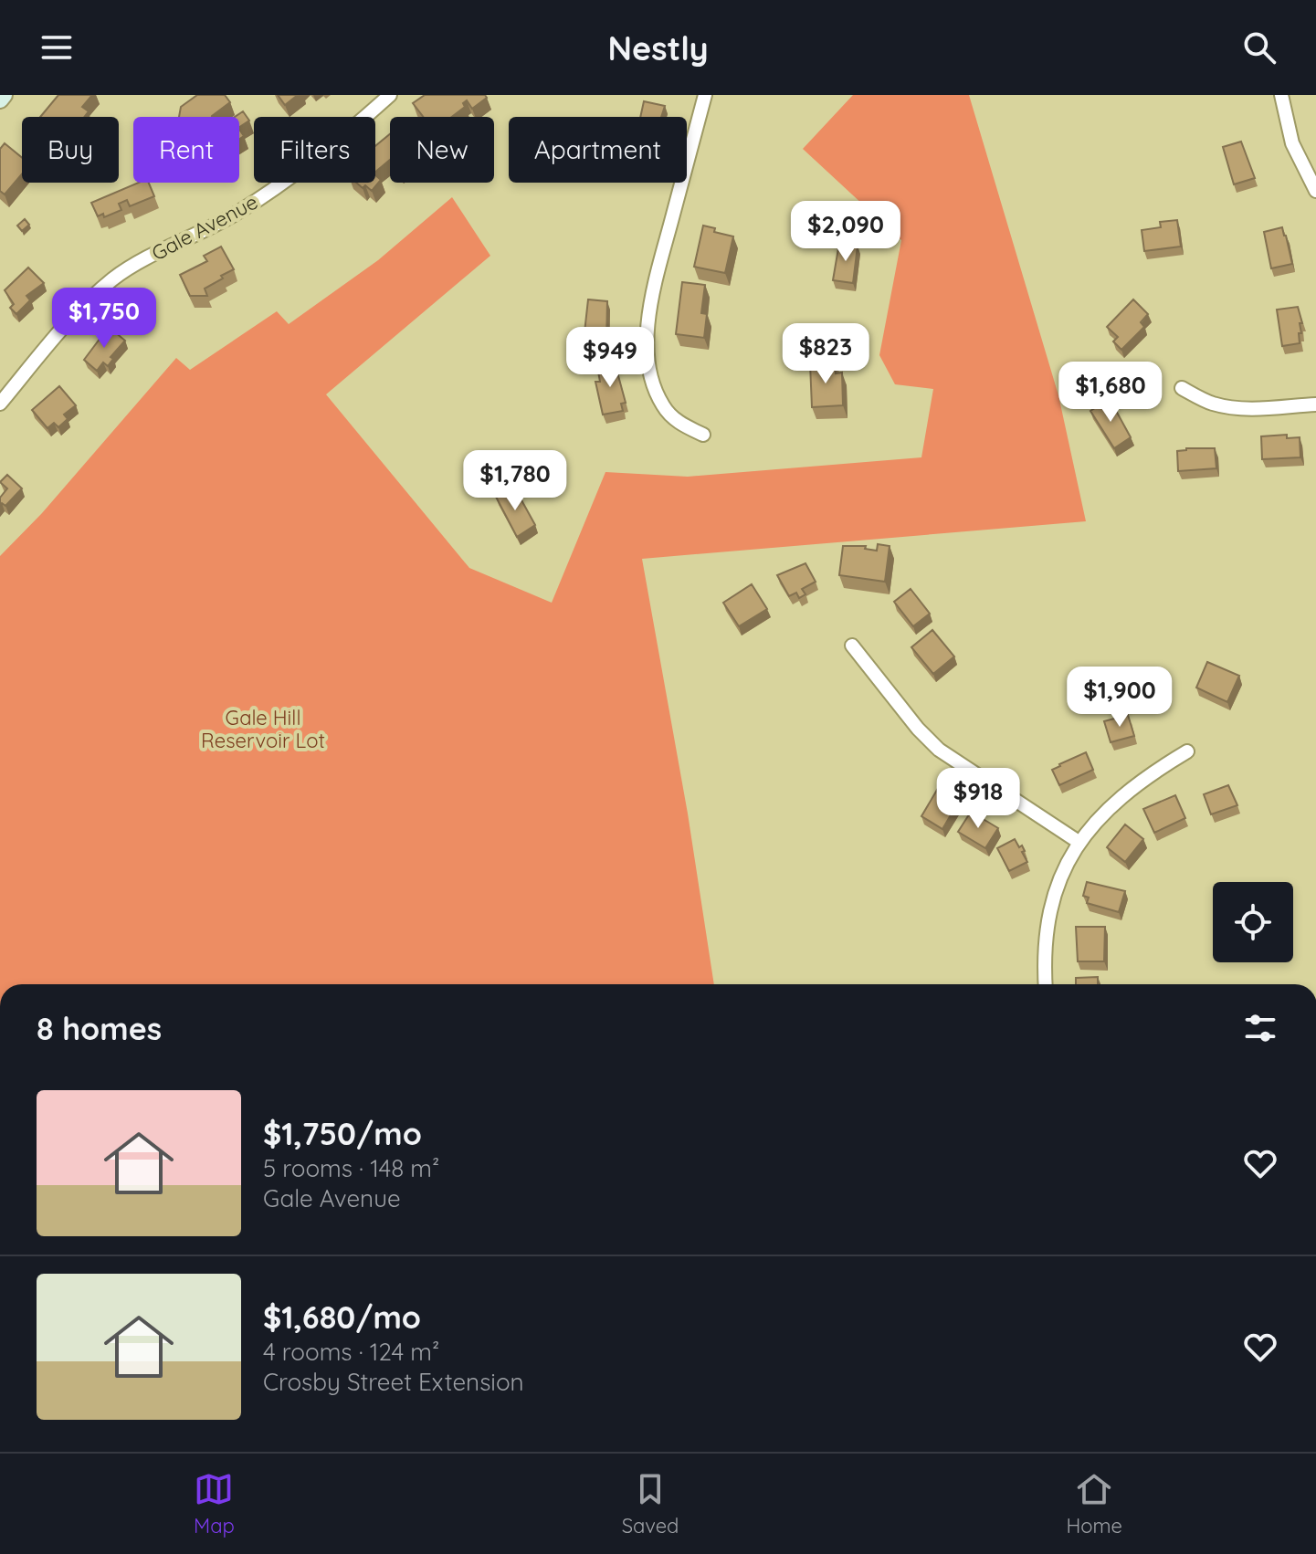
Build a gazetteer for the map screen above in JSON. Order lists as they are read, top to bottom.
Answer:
{
  "streets": {
    "street": ["Gale Avenue"]
  },
  "parks": ["Gale Hill Reservoir Lot"],
  "page": {
    "header": "Nestly",
    "chip": [
      "Buy",
      "Rent",
      "Filters",
      "New",
      "Apartment"
    ],
    "price": [
      "$2,090",
      "$1,750",
      "$823",
      "$949",
      "$1,680",
      "$1,780",
      "$1,900",
      "$918"
    ],
    "heading": "8 homes",
    "list": [
      {
        "name": "$1,750/mo",
        "note": "5 rooms · 148 m² · Gale Avenue"
      },
      {
        "name": "$1,680/mo",
        "note": "4 rooms · 124 m² · Crosby Street Extension"
      }
    ],
    "tabs": ["Map", "Saved", "Home"]
  }
}
